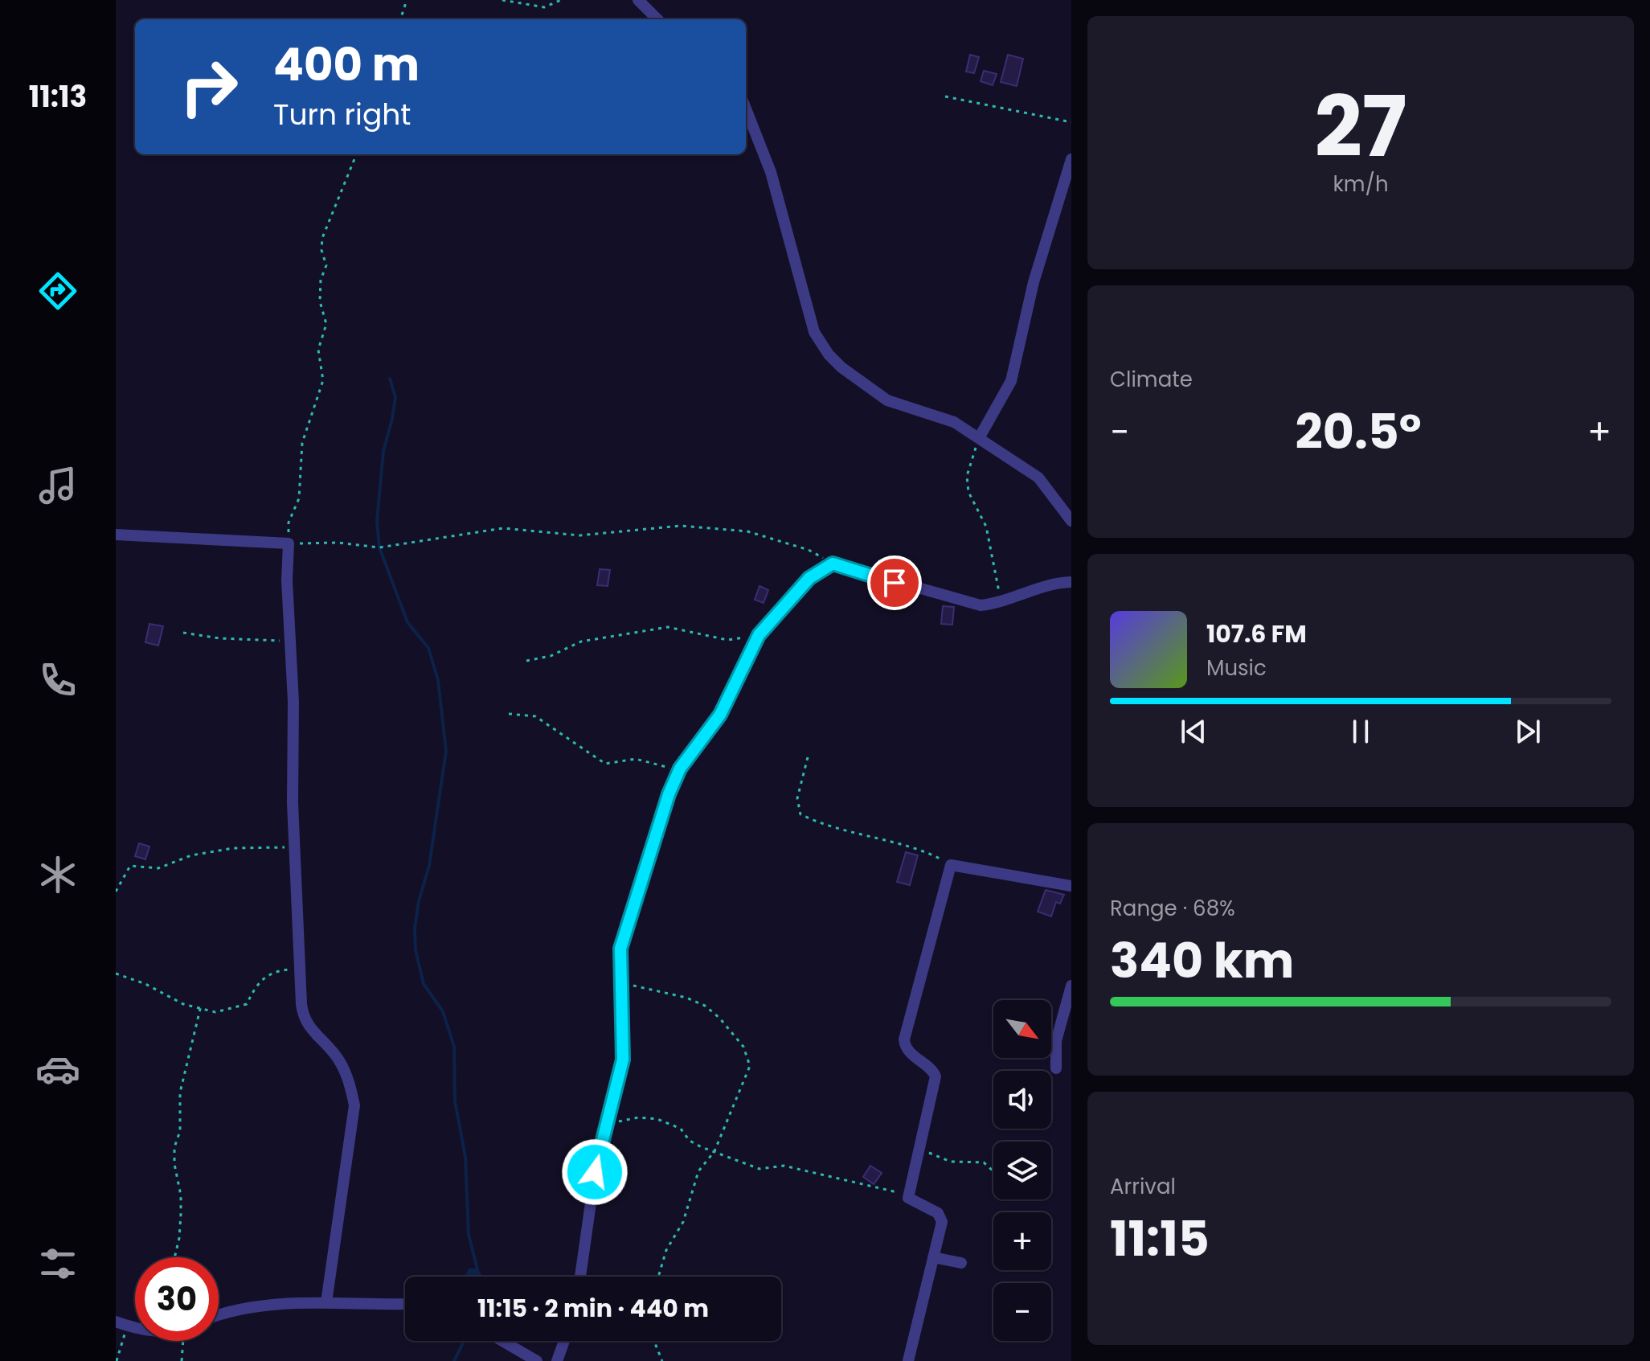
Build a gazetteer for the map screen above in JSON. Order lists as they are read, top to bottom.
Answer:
{
  "north": "bottom right",
  "page": {
    "tabs": "11:13",
    "tile": [
      ["27", "km/h"],
      "Climate",
      ["Range · 68%", "340 km"],
      ["Arrival", "11:15"]
    ],
    "turn": ["400 m", "Turn right"],
    "heat": ["−", "20.5°", "+"],
    "song": ["107.6 FM", "Music"],
    "map_buttons": ["+", "−"],
    "limit": "30",
    "trip": "11:15 · 2 min · 440 m"
  }
}
